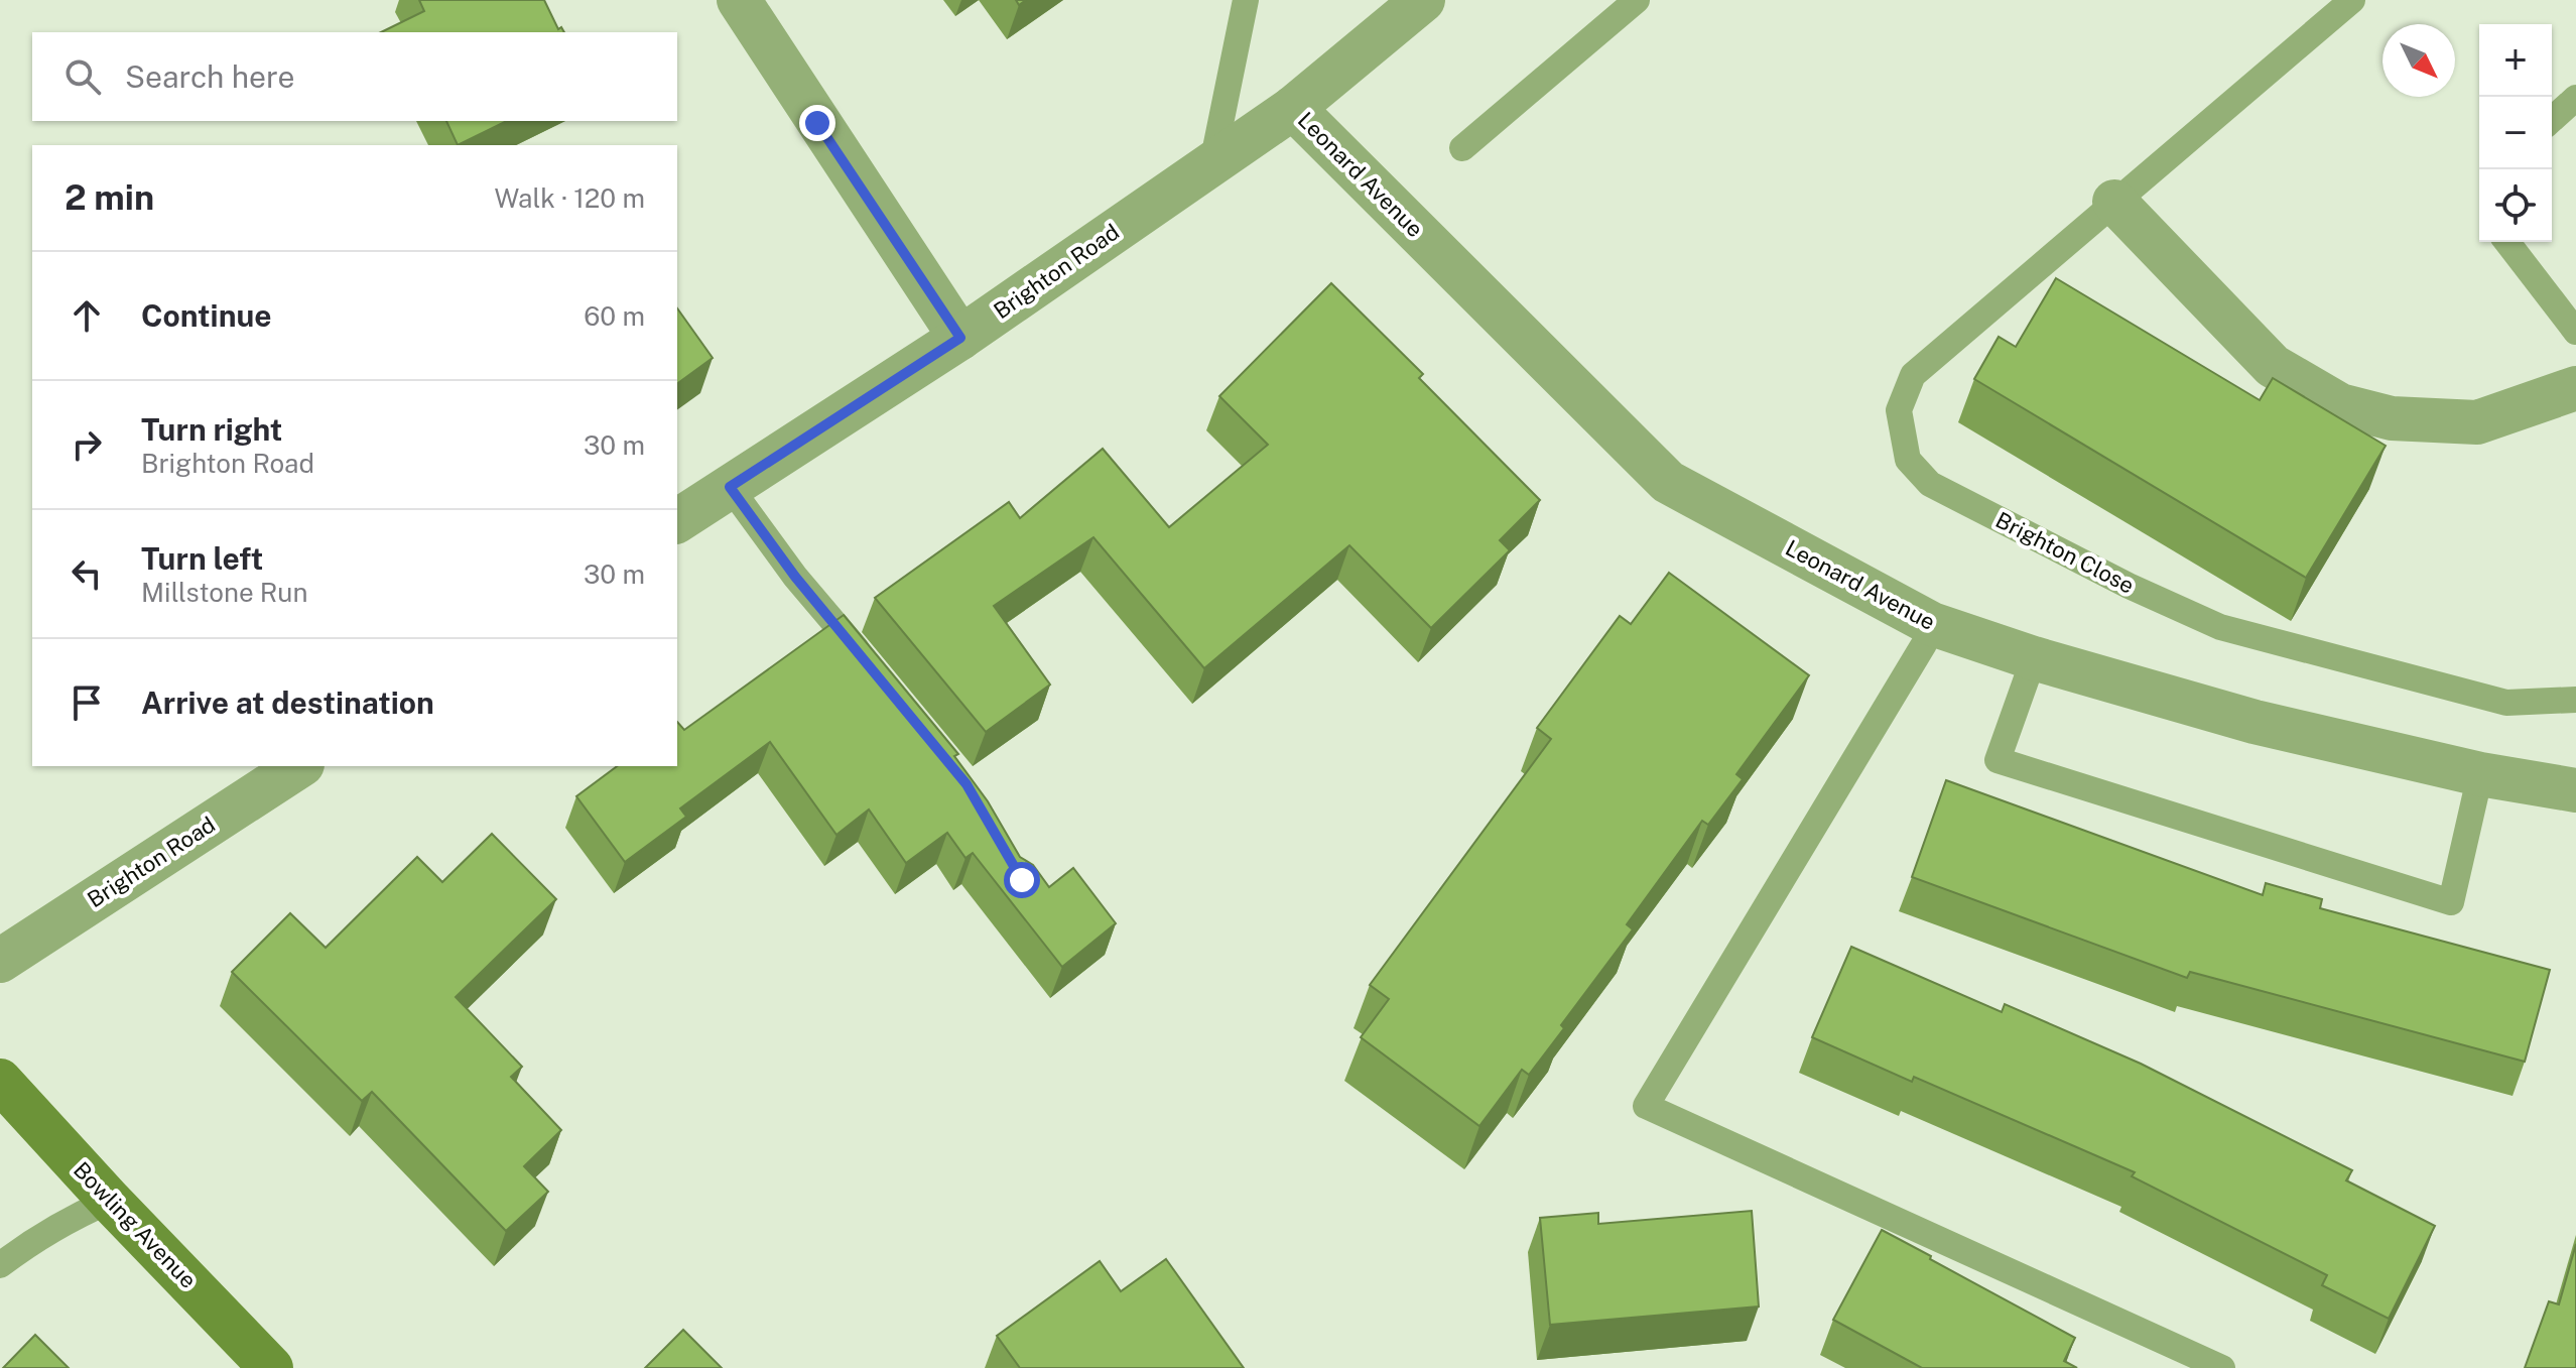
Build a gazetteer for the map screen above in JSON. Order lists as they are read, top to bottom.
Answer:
{
  "streets": {
    "street": ["Leonard Avenue", "Brighton Road", "Bowling Avenue"],
    "lane": ["Brighton Close"]
  },
  "crossings": [
    ["Leonard Avenue", "Brighton Road"]
  ],
  "north": "bottom right",
  "page": {
    "map_buttons": ["+", "−"],
    "search": "Search here",
    "heading": ["2 min", "Walk · 120 m"],
    "list": [
      ["Continue", "60 m"],
      ["Turn right", "Brighton Road", "30 m"],
      ["Turn left", "Millstone Run", "30 m"],
      "Arrive at destination"
    ]
  }
}
